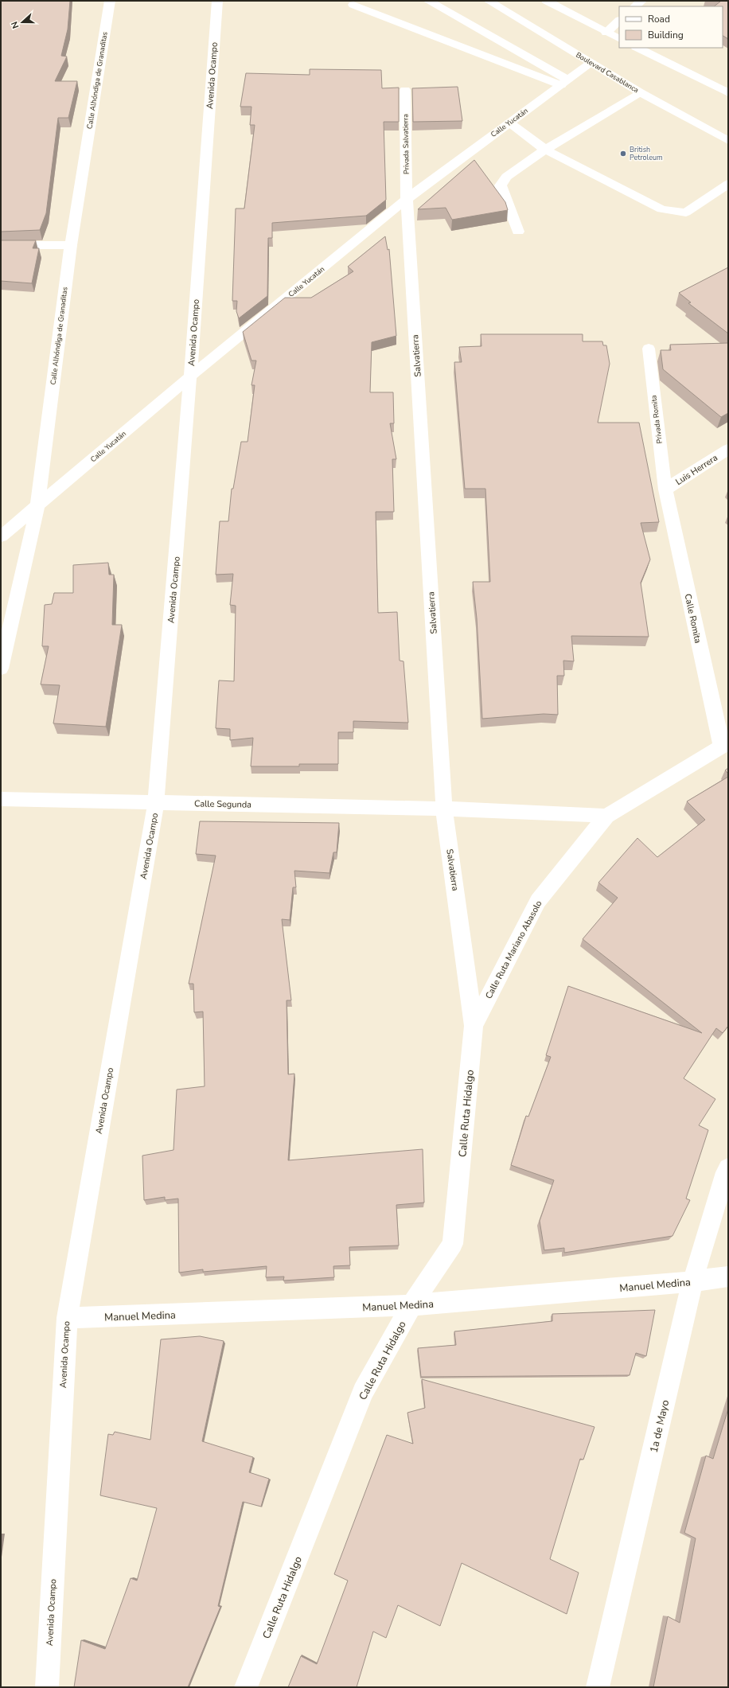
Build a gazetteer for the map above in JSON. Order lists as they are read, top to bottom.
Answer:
{
  "streets": {
    "street": [
      "Boulevard Casablanca",
      "Avenida Ocampo",
      "Calle Alhóndiga de Granaditas",
      "Calle Yucatán",
      "Privada Salvatierra",
      "Salvatierra",
      "Privada Romita",
      "Luis Herrera",
      "Calle Romita",
      "Calle Segunda",
      "Calle Ruta Mariano Abasolo",
      "Calle Ruta Hidalgo",
      "Manuel Medina",
      "1a de Mayo"
    ]
  },
  "crossings": [
    ["Boulevard Casablanca", "Calle Yucatán"],
    ["Avenida Ocampo", "Calle Yucatán"],
    ["Avenida Ocampo", "Calle Segunda"],
    ["Avenida Ocampo", "Manuel Medina"],
    ["Calle Alhóndiga de Granaditas", "Calle Yucatán"],
    ["Calle Yucatán", "Privada Salvatierra"],
    ["Calle Yucatán", "Salvatierra"],
    ["Privada Salvatierra", "Salvatierra"],
    ["Salvatierra", "Calle Segunda"],
    ["Salvatierra", "Calle Ruta Mariano Abasolo"],
    ["Salvatierra", "Calle Ruta Hidalgo"],
    ["Privada Romita", "Luis Herrera"],
    ["Privada Romita", "Calle Romita"],
    ["Luis Herrera", "Calle Romita"],
    ["Calle Romita", "Calle Ruta Mariano Abasolo"],
    ["Calle Ruta Mariano Abasolo", "Calle Ruta Hidalgo"],
    ["Calle Ruta Hidalgo", "Manuel Medina"],
    ["Manuel Medina", "1a de Mayo"]
  ],
  "places": ["British Petroleum"],
  "legend": ["Road", "Building"],
  "north": "left"
}
